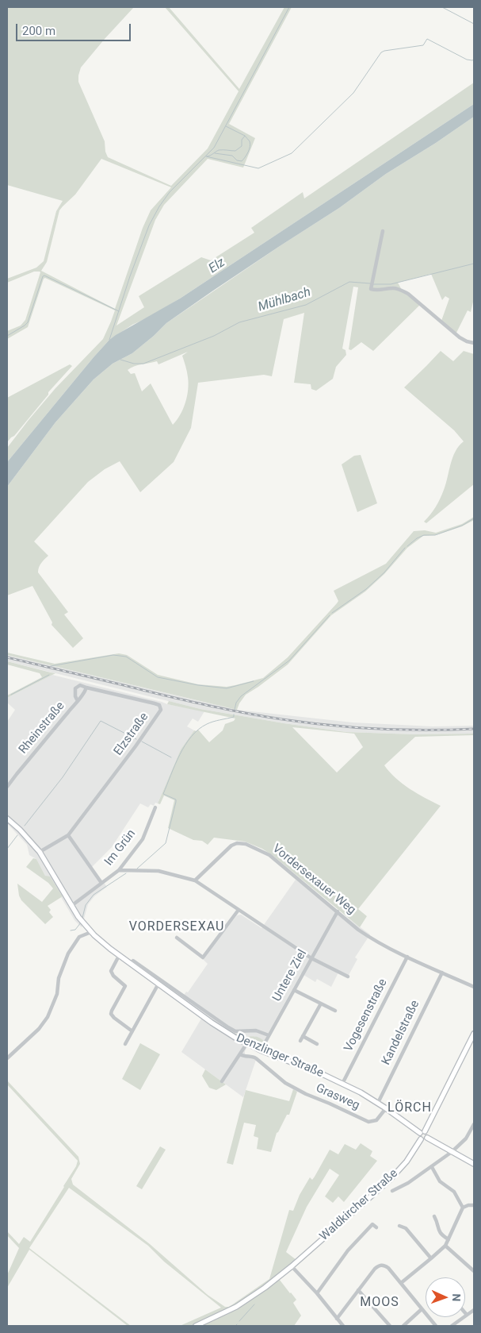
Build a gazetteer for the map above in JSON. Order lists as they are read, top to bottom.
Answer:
{
  "streets": {
    "main road": ["Denzlinger Straße", "Waldkircher Straße"],
    "street": [
      "Rheinstraße",
      "Elzstraße",
      "Im Grün",
      "Vordersexauer Weg",
      "Untere Ziel",
      "Vogesenstraße",
      "Kandelstraße",
      "Grasweg"
    ]
  },
  "crossings": [
    ["Rheinstraße", "Elzstraße"],
    ["Elzstraße", "Denzlinger Straße"],
    ["Im Grün", "Denzlinger Straße"],
    ["Vordersexauer Weg", "Untere Ziel"],
    ["Vordersexauer Weg", "Vogesenstraße"],
    ["Vordersexauer Weg", "Kandelstraße"],
    ["Untere Ziel", "Denzlinger Straße"],
    ["Vogesenstraße", "Denzlinger Straße"],
    ["Kandelstraße", "Denzlinger Straße"],
    ["Denzlinger Straße", "Grasweg"],
    ["Denzlinger Straße", "Waldkircher Straße"]
  ],
  "districts": ["VORDERSEXAU", "LÖRCH", "MOOS"],
  "water": ["Elz", "Mühlbach"],
  "scale_bar": "200 m",
  "north": "right"
}
